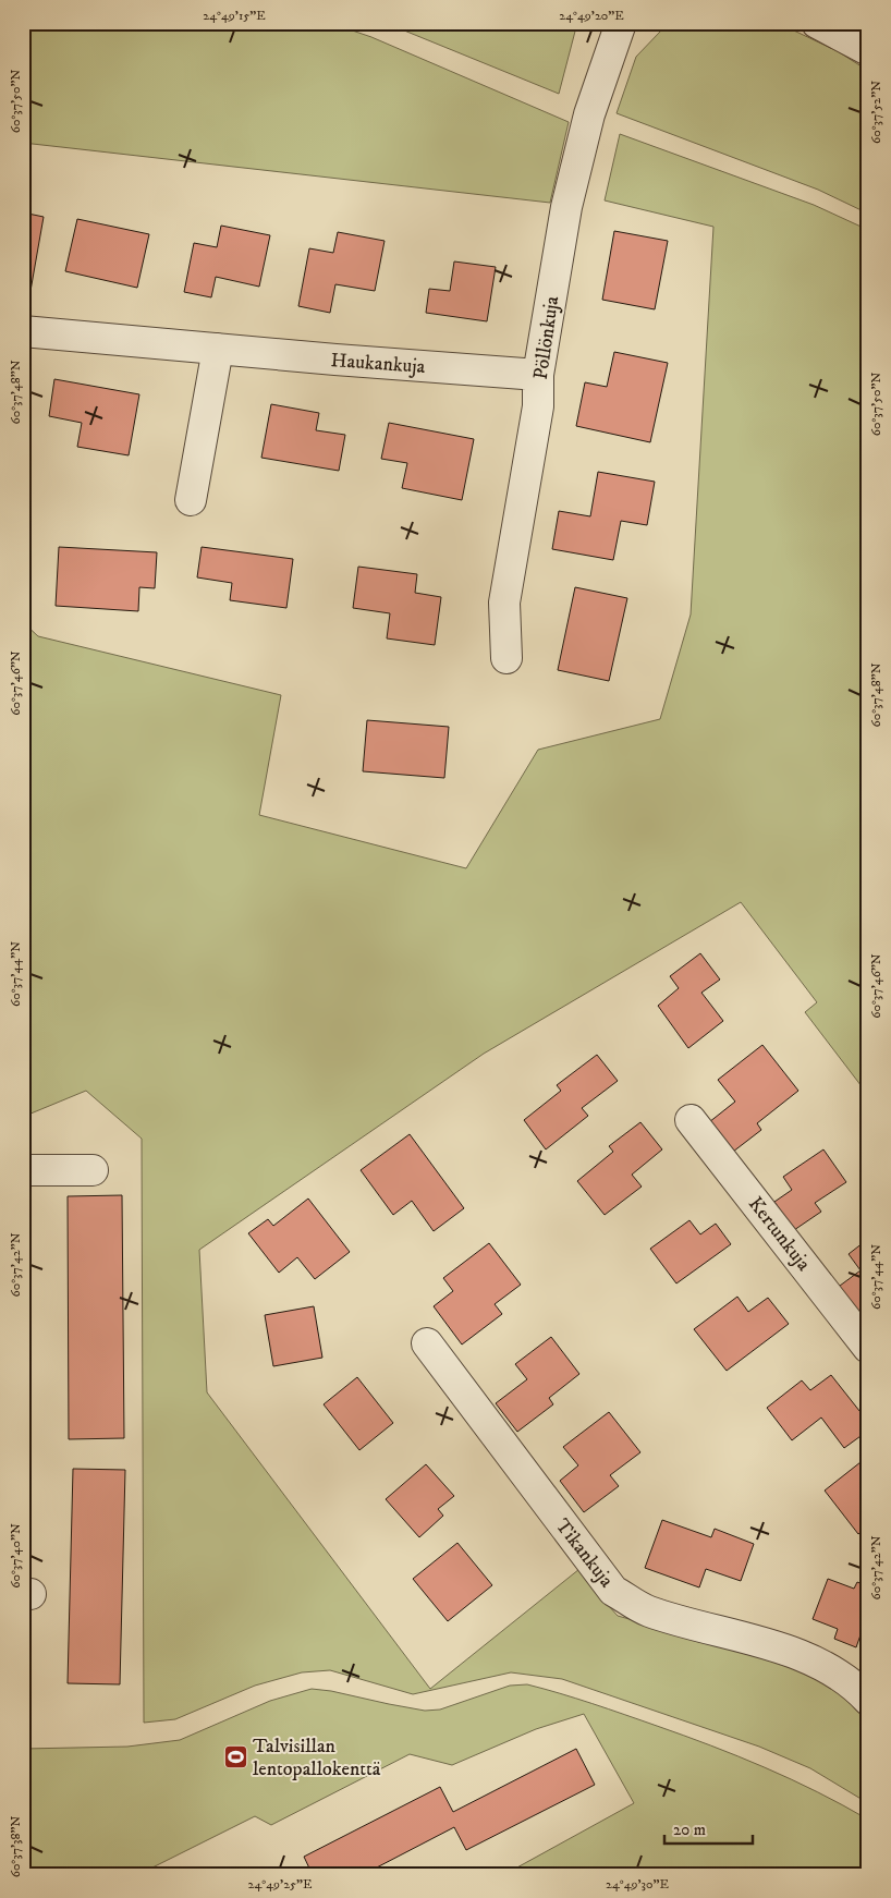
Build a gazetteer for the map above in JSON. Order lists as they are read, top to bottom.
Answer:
{
  "streets": {
    "street": [
      "Pöllönkuja",
      "Haukankuja",
      "Kertunkuja",
      "Tikankuja"
    ]
  },
  "crossings": [
    ["Pöllönkuja", "Haukankuja"]
  ],
  "places": {
    "sports": ["Talvisillan lentopallokenttä"]
  },
  "scale_bar": "20 m",
  "coordinates": [
    "24°49'15\"E",
    "24°49'20\"E",
    "60°37'50\"N",
    "60°37'52\"N",
    "60°37'48\"N",
    "60°37'46\"N",
    "60°37'44\"N",
    "60°37'42\"N",
    "60°37'40\"N",
    "60°37'38\"N",
    "24°49'25\"E",
    "24°49'30\"E"
  ]
}
